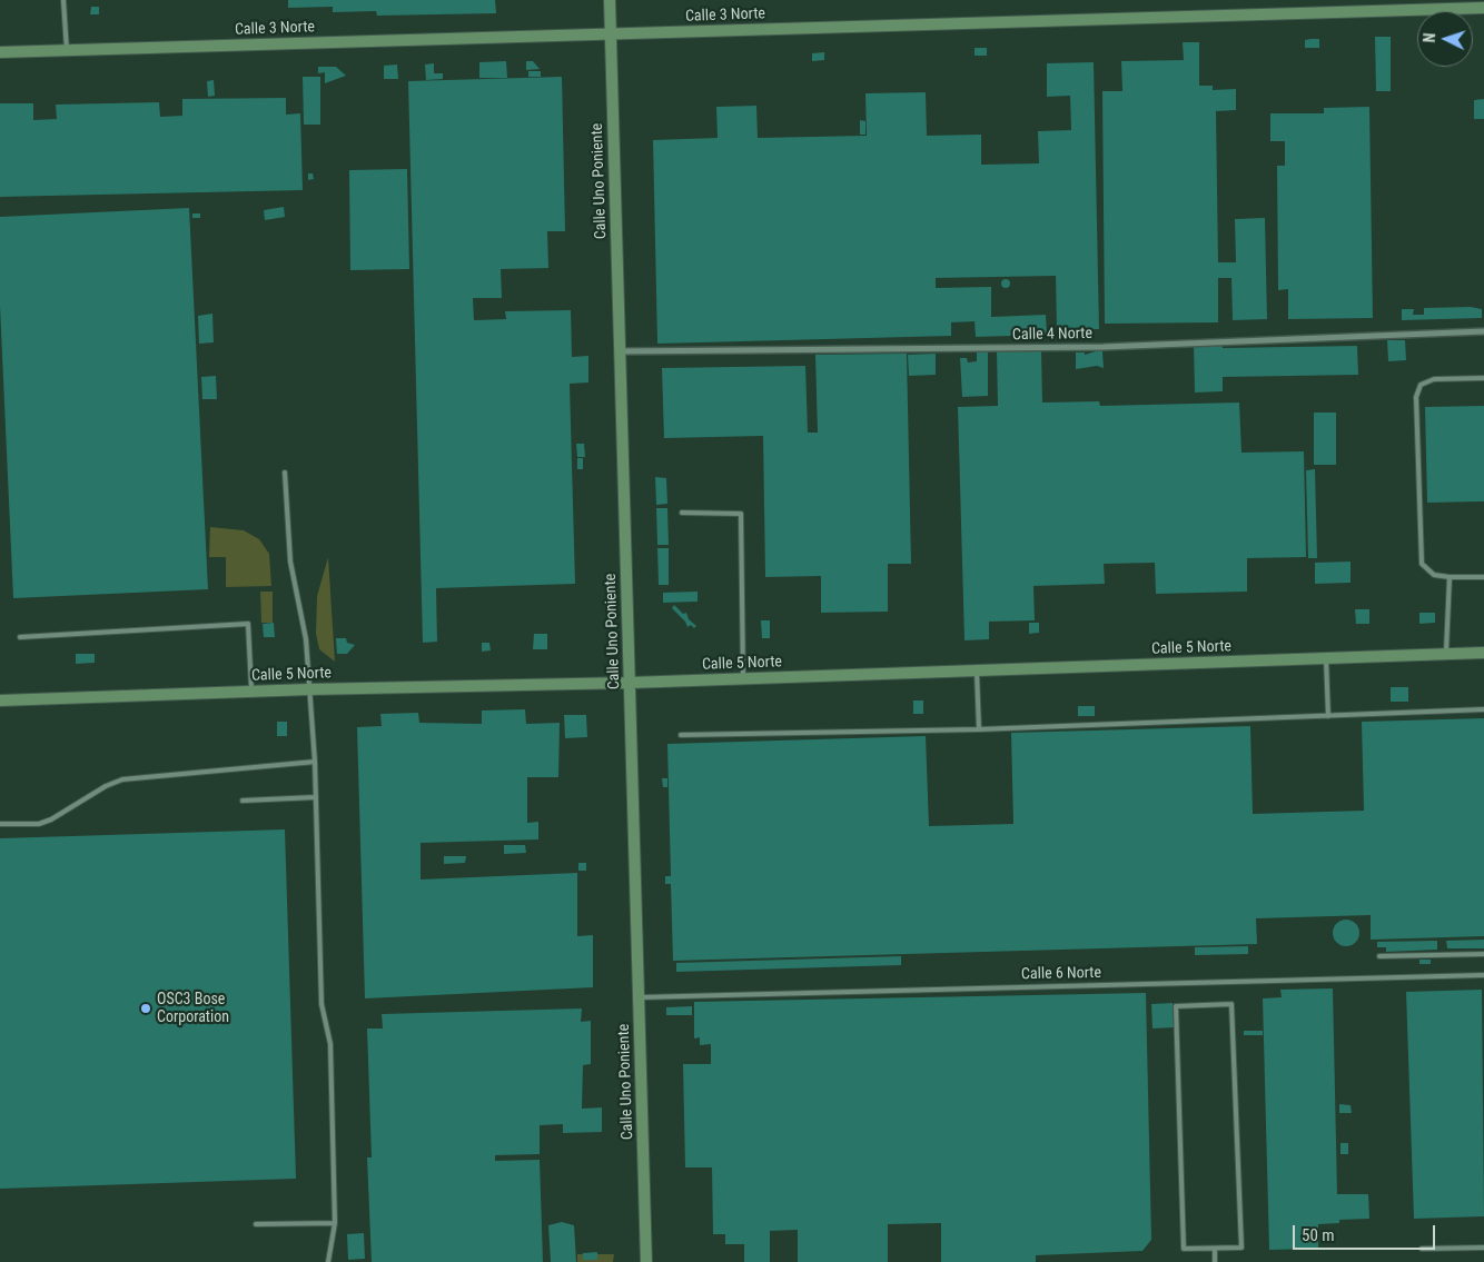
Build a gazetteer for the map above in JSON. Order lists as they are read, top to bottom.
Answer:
{
  "streets": {
    "street": [
      "Calle 3 Norte",
      "Calle Uno Poniente",
      "Calle 4 Norte",
      "Calle 5 Norte"
    ],
    "lane": ["Calle 6 Norte"]
  },
  "crossings": [
    ["Calle 3 Norte", "Calle Uno Poniente"],
    ["Calle Uno Poniente", "Calle 4 Norte"],
    ["Calle Uno Poniente", "Calle 5 Norte"],
    ["Calle Uno Poniente", "Calle 6 Norte"]
  ],
  "places": ["OSC3 Bose Corporation"],
  "scale_bar": "50 m",
  "north": "left"
}
